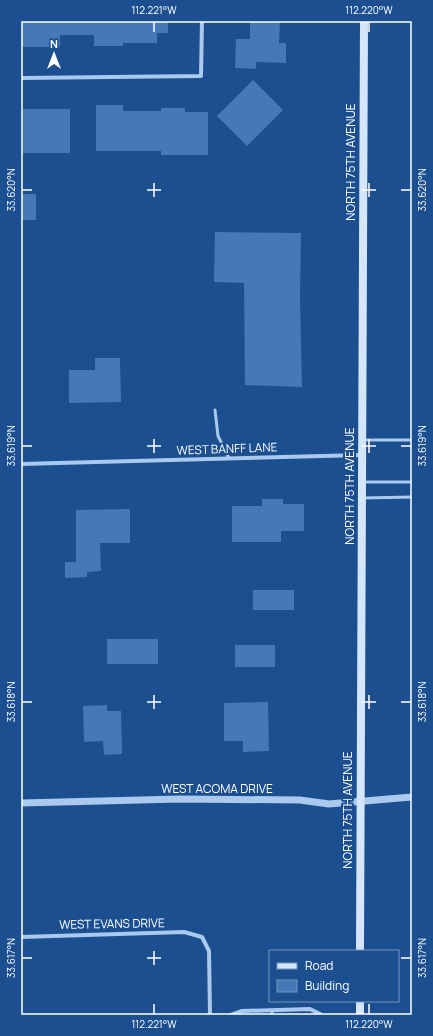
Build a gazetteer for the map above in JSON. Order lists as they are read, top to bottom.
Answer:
{
  "streets": {
    "main road": ["NORTH 75TH AVENUE"],
    "street": ["WEST BANFF LANE", "WEST ACOMA DRIVE", "WEST EVANS DRIVE"]
  },
  "crossings": [
    ["NORTH 75TH AVENUE", "WEST BANFF LANE"],
    ["NORTH 75TH AVENUE", "WEST ACOMA DRIVE"]
  ],
  "legend": ["Road", "Building"],
  "north": "top",
  "coordinates": [
    "112.221°W",
    "112.220°W",
    "33.620°N",
    "33.619°N",
    "33.618°N",
    "33.617°N"
  ]
}
